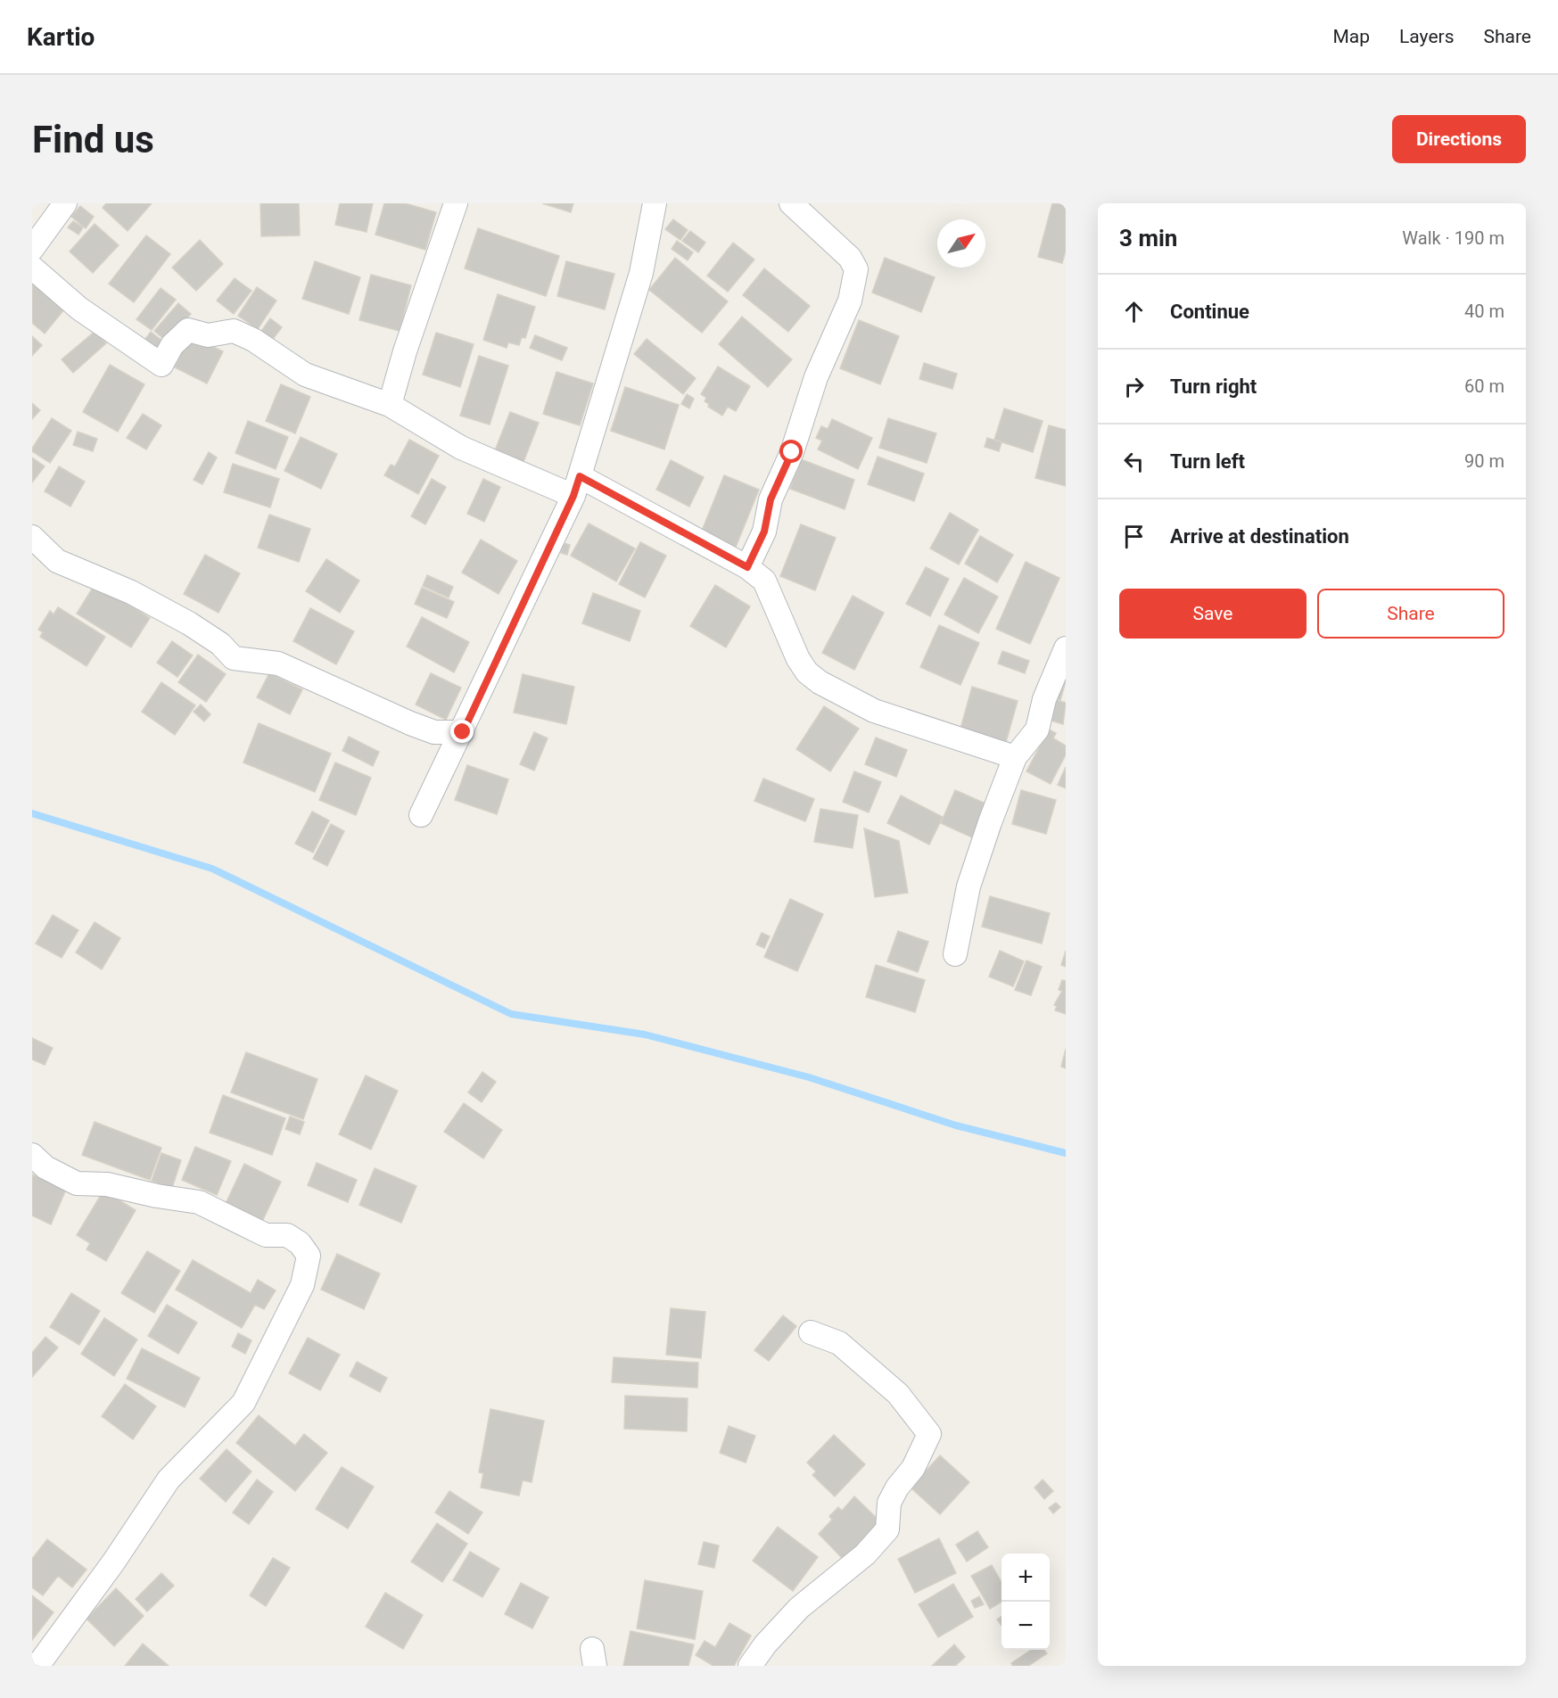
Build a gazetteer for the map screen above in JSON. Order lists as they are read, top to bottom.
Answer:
{
  "north": "top right",
  "page": {
    "header": "Kartio",
    "nav": ["Map", "Layers", "Share"],
    "buttons": [
      "Directions",
      ["Save", "Share"]
    ],
    "title": "Find us",
    "heading": ["3 min", "Walk · 190 m"],
    "list": [
      ["Continue", "40 m"],
      ["Turn right", "60 m"],
      ["Turn left", "90 m"],
      "Arrive at destination"
    ],
    "map_buttons": ["+", "−"]
  }
}
